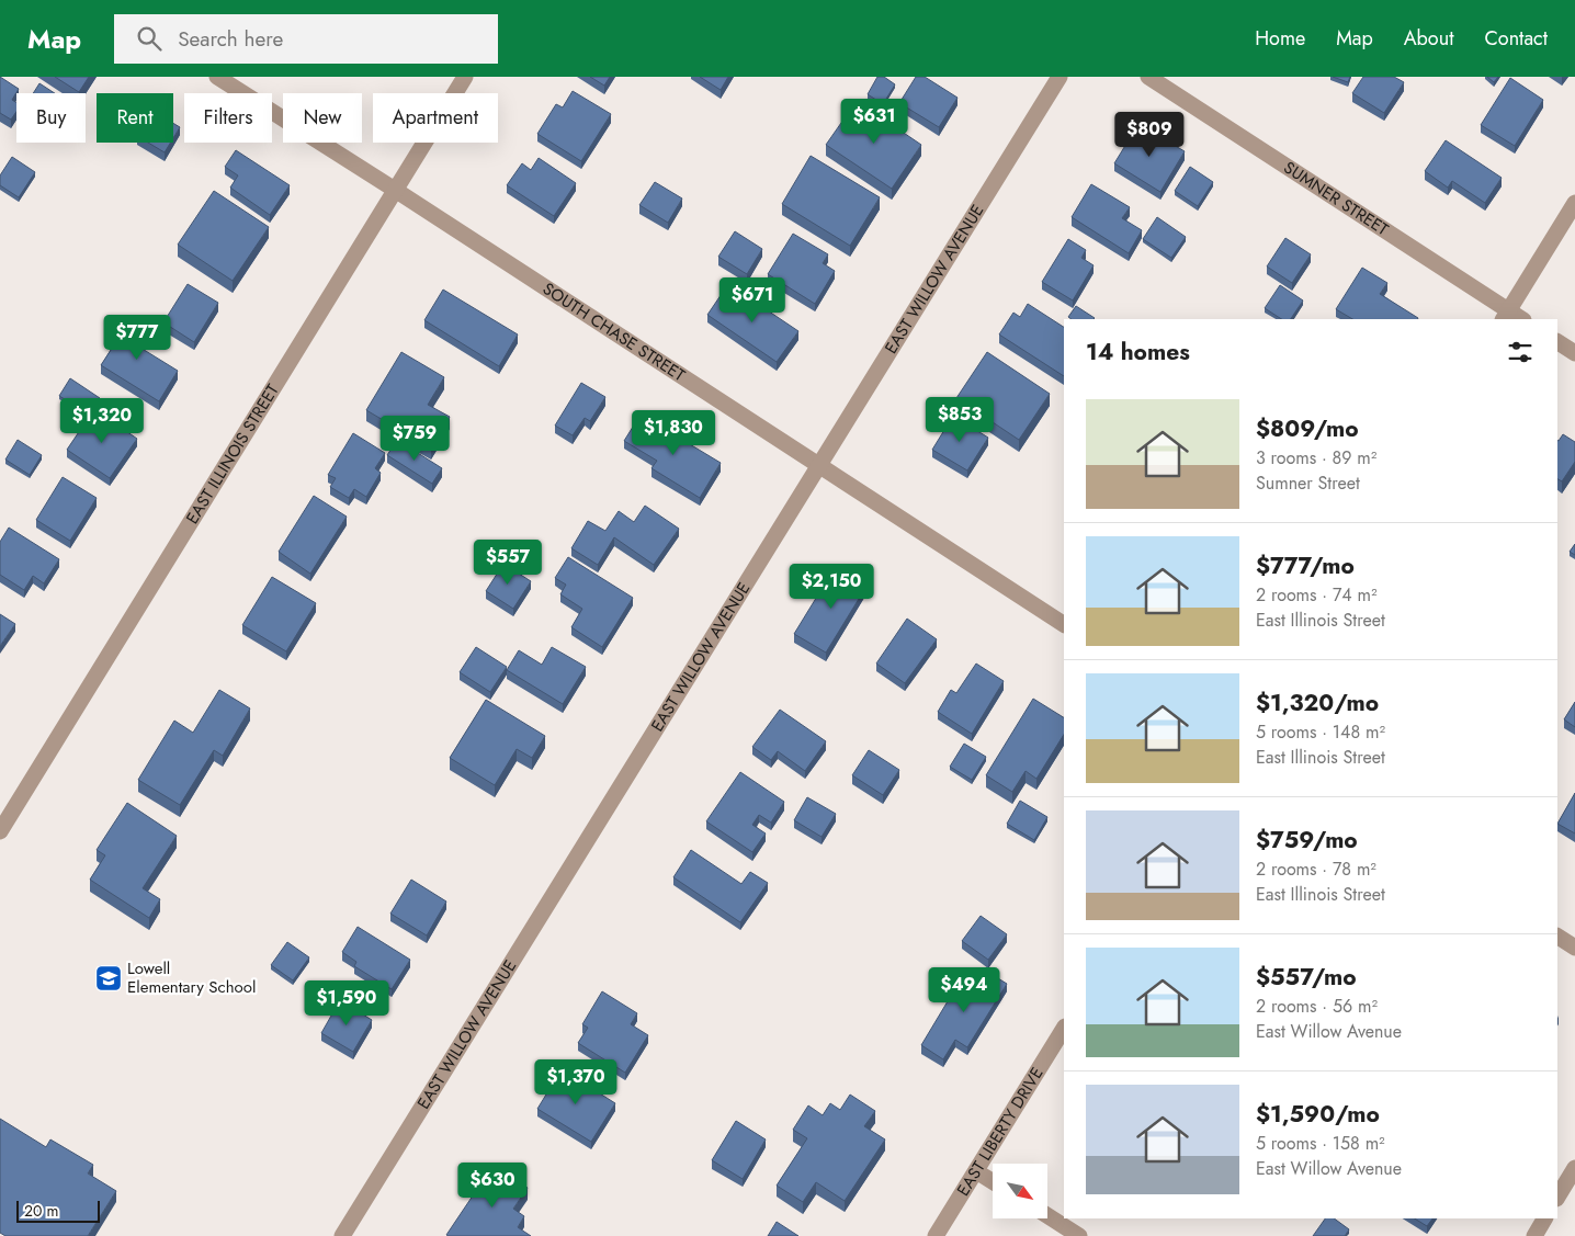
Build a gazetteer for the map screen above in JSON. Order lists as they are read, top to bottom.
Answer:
{
  "streets": {
    "street": [
      "SUMNER STREET",
      "EAST WILLOW AVENUE",
      "SOUTH CHASE STREET",
      "EAST ILLINOIS STREET",
      "EAST LIBERTY DRIVE"
    ]
  },
  "crossings": [
    ["EAST WILLOW AVENUE", "SOUTH CHASE STREET"],
    ["SOUTH CHASE STREET", "EAST ILLINOIS STREET"]
  ],
  "places": {
    "school or university": ["Lowell Elementary School"]
  },
  "scale_bar": "20 m",
  "north": "bottom right",
  "page": {
    "header": "Map",
    "search": "Search here",
    "nav": [
      "Home",
      "Map",
      "About",
      "Contact"
    ],
    "chip": [
      "Buy",
      "Rent",
      "Filters",
      "New",
      "Apartment"
    ],
    "price": [
      "$631",
      "$809",
      "$671",
      "$777",
      "$853",
      "$1,320",
      "$1,830",
      "$759",
      "$557",
      "$2,150",
      "$494",
      "$1,590",
      "$1,370",
      "$630"
    ],
    "heading": "14 homes",
    "list": [
      {
        "name": "$809/mo",
        "note": "3 rooms · 89 m² · Sumner Street"
      },
      {
        "name": "$777/mo",
        "note": "2 rooms · 74 m² · East Illinois Street"
      },
      {
        "name": "$1,320/mo",
        "note": "5 rooms · 148 m² · East Illinois Street"
      },
      {
        "name": "$759/mo",
        "note": "2 rooms · 78 m² · East Illinois Street"
      },
      {
        "name": "$557/mo",
        "note": "2 rooms · 56 m² · East Willow Avenue"
      },
      {
        "name": "$1,590/mo",
        "note": "5 rooms · 158 m² · East Willow Avenue"
      }
    ],
    "scale": "20 m"
  }
}
